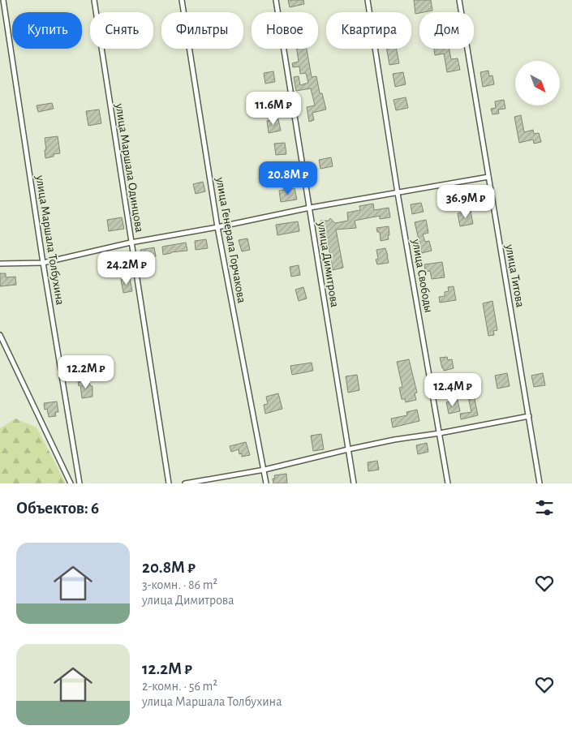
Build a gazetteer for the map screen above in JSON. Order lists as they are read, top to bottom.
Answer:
{
  "streets": {
    "street": [
      "улица Маршала Одинцова",
      "улица Маршала Толбухина",
      "улица Генерала Горчакова",
      "улица Димитрова",
      "улица Свободы",
      "улица Титова"
    ]
  },
  "north": "bottom right",
  "page": {
    "chip": [
      "Купить",
      "Снять",
      "Фильтры",
      "Новое",
      "Квартира",
      "Дом"
    ],
    "price": [
      "11.6M ₽",
      "20.8M ₽",
      "36.9M ₽",
      "24.2M ₽",
      "12.2M ₽",
      "12.4M ₽"
    ],
    "heading": "Объектов: 6",
    "list": [
      {
        "name": "20.8M ₽",
        "note": "3-комн. · 86 m² · улица Димитрова"
      },
      {
        "name": "12.2M ₽",
        "note": "2-комн. · 56 m² · улица Маршала Толбухина"
      }
    ]
  }
}
